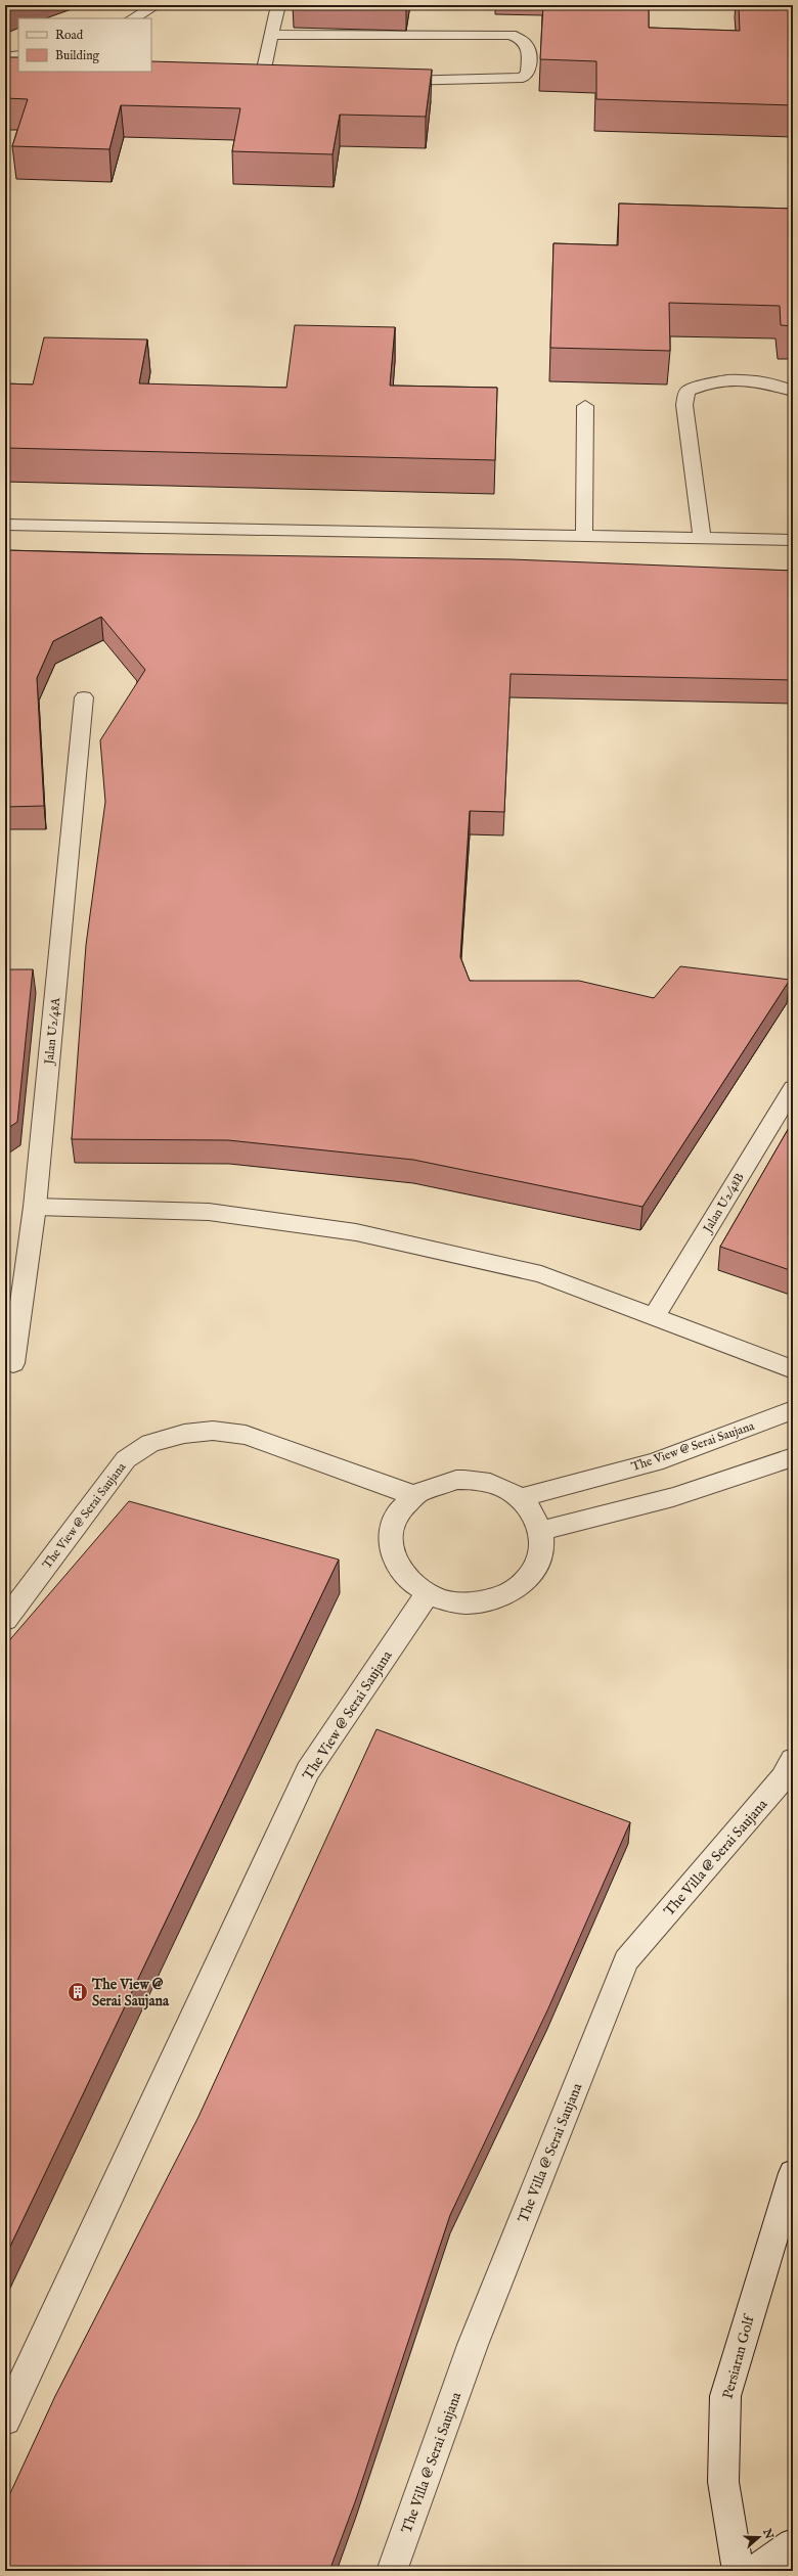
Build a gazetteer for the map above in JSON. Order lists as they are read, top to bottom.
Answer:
{
  "streets": {
    "street": [
      "Jalan U2/48A",
      "Jalan U2/48B",
      "The View @ Serai Saujana",
      "The Villa @ Serai Saujana",
      "Persiaran Golf"
    ]
  },
  "places": {
    "building": ["The View @ Serai Saujana"]
  },
  "legend": ["Road", "Building"],
  "north": "right"
}
